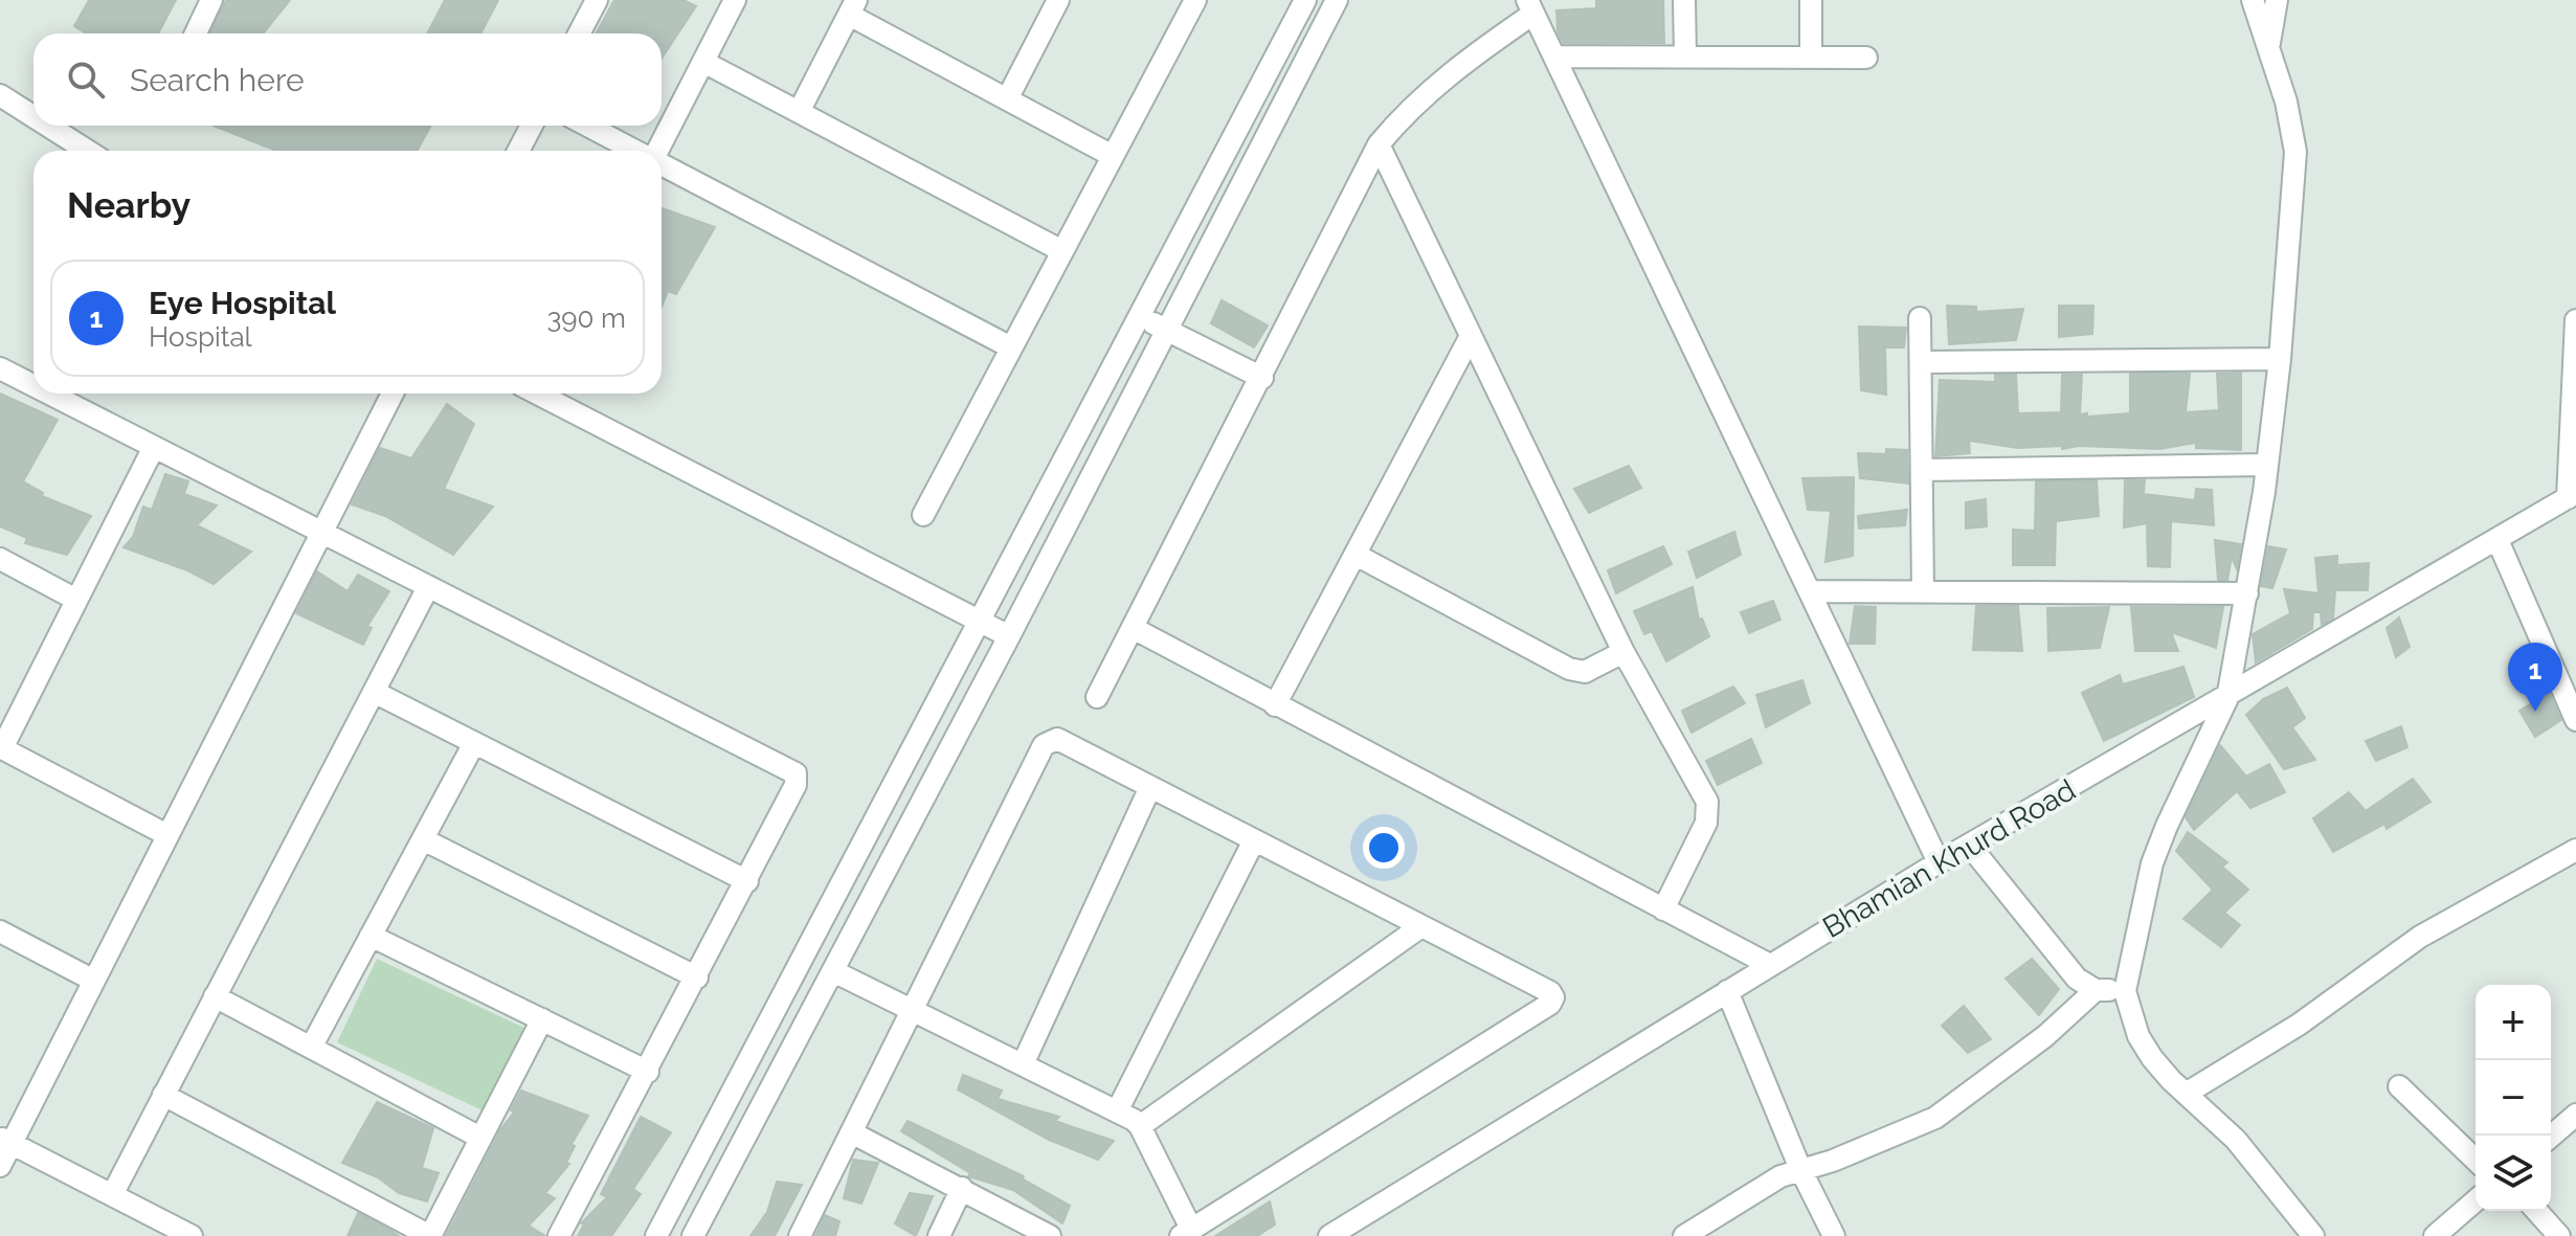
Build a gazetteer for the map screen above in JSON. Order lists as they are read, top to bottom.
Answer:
{
  "streets": {
    "street": ["Bhamian Khurd Road"]
  },
  "page": {
    "search": "Search here",
    "heading": "Nearby",
    "list": [
      {
        "mark": "1",
        "name": "Eye Hospital",
        "note": "Hospital",
        "value": "390 m"
      }
    ],
    "pins": "1",
    "map_buttons": ["+", "−"]
  }
}
